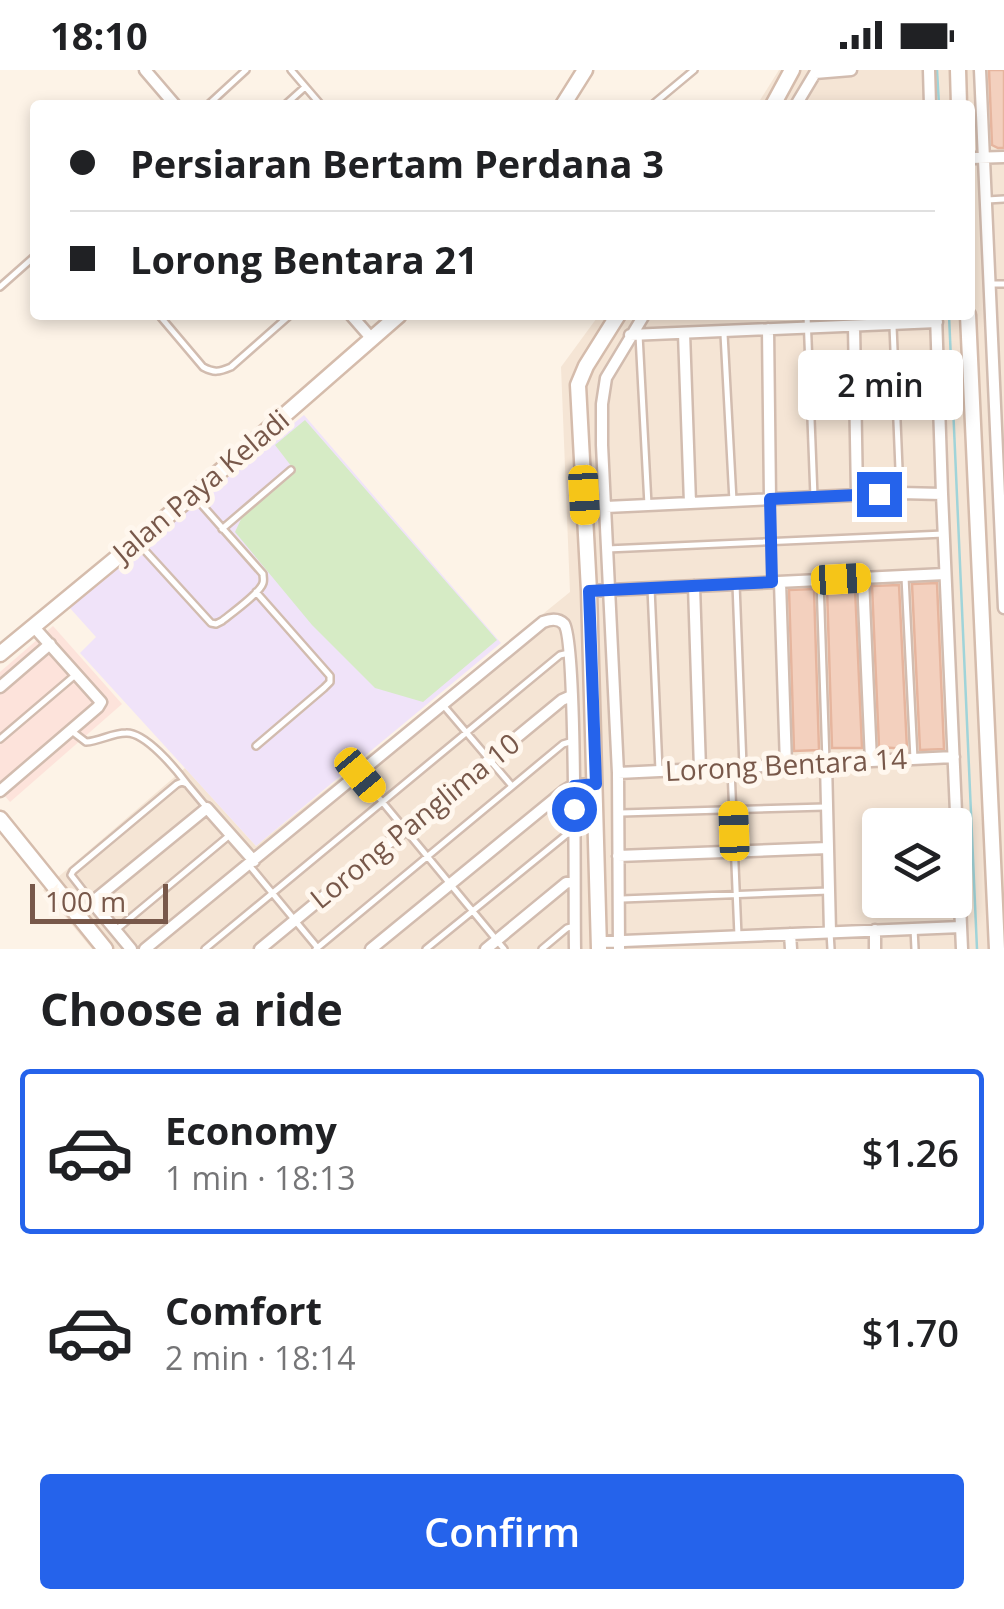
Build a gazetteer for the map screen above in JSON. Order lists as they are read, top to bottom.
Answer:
{
  "streets": {
    "street": ["Jalan Paya Keladi", "Lorong Bentara 14", "Lorong Panglima 10"]
  },
  "scale_bar": "100 m",
  "page": {
    "status": "18:10",
    "banner": ["Persiaran Bertam Perdana 3", "Lorong Bentara 21"],
    "bubble": "2 min",
    "scale": "100 m",
    "heading": "Choose a ride",
    "list": [
      {
        "name": "Economy",
        "note": "1 min · 18:13",
        "value": "$1.26"
      },
      {
        "name": "Comfort",
        "note": "2 min · 18:14",
        "value": "$1.70"
      }
    ],
    "buttons": "Confirm"
  }
}
